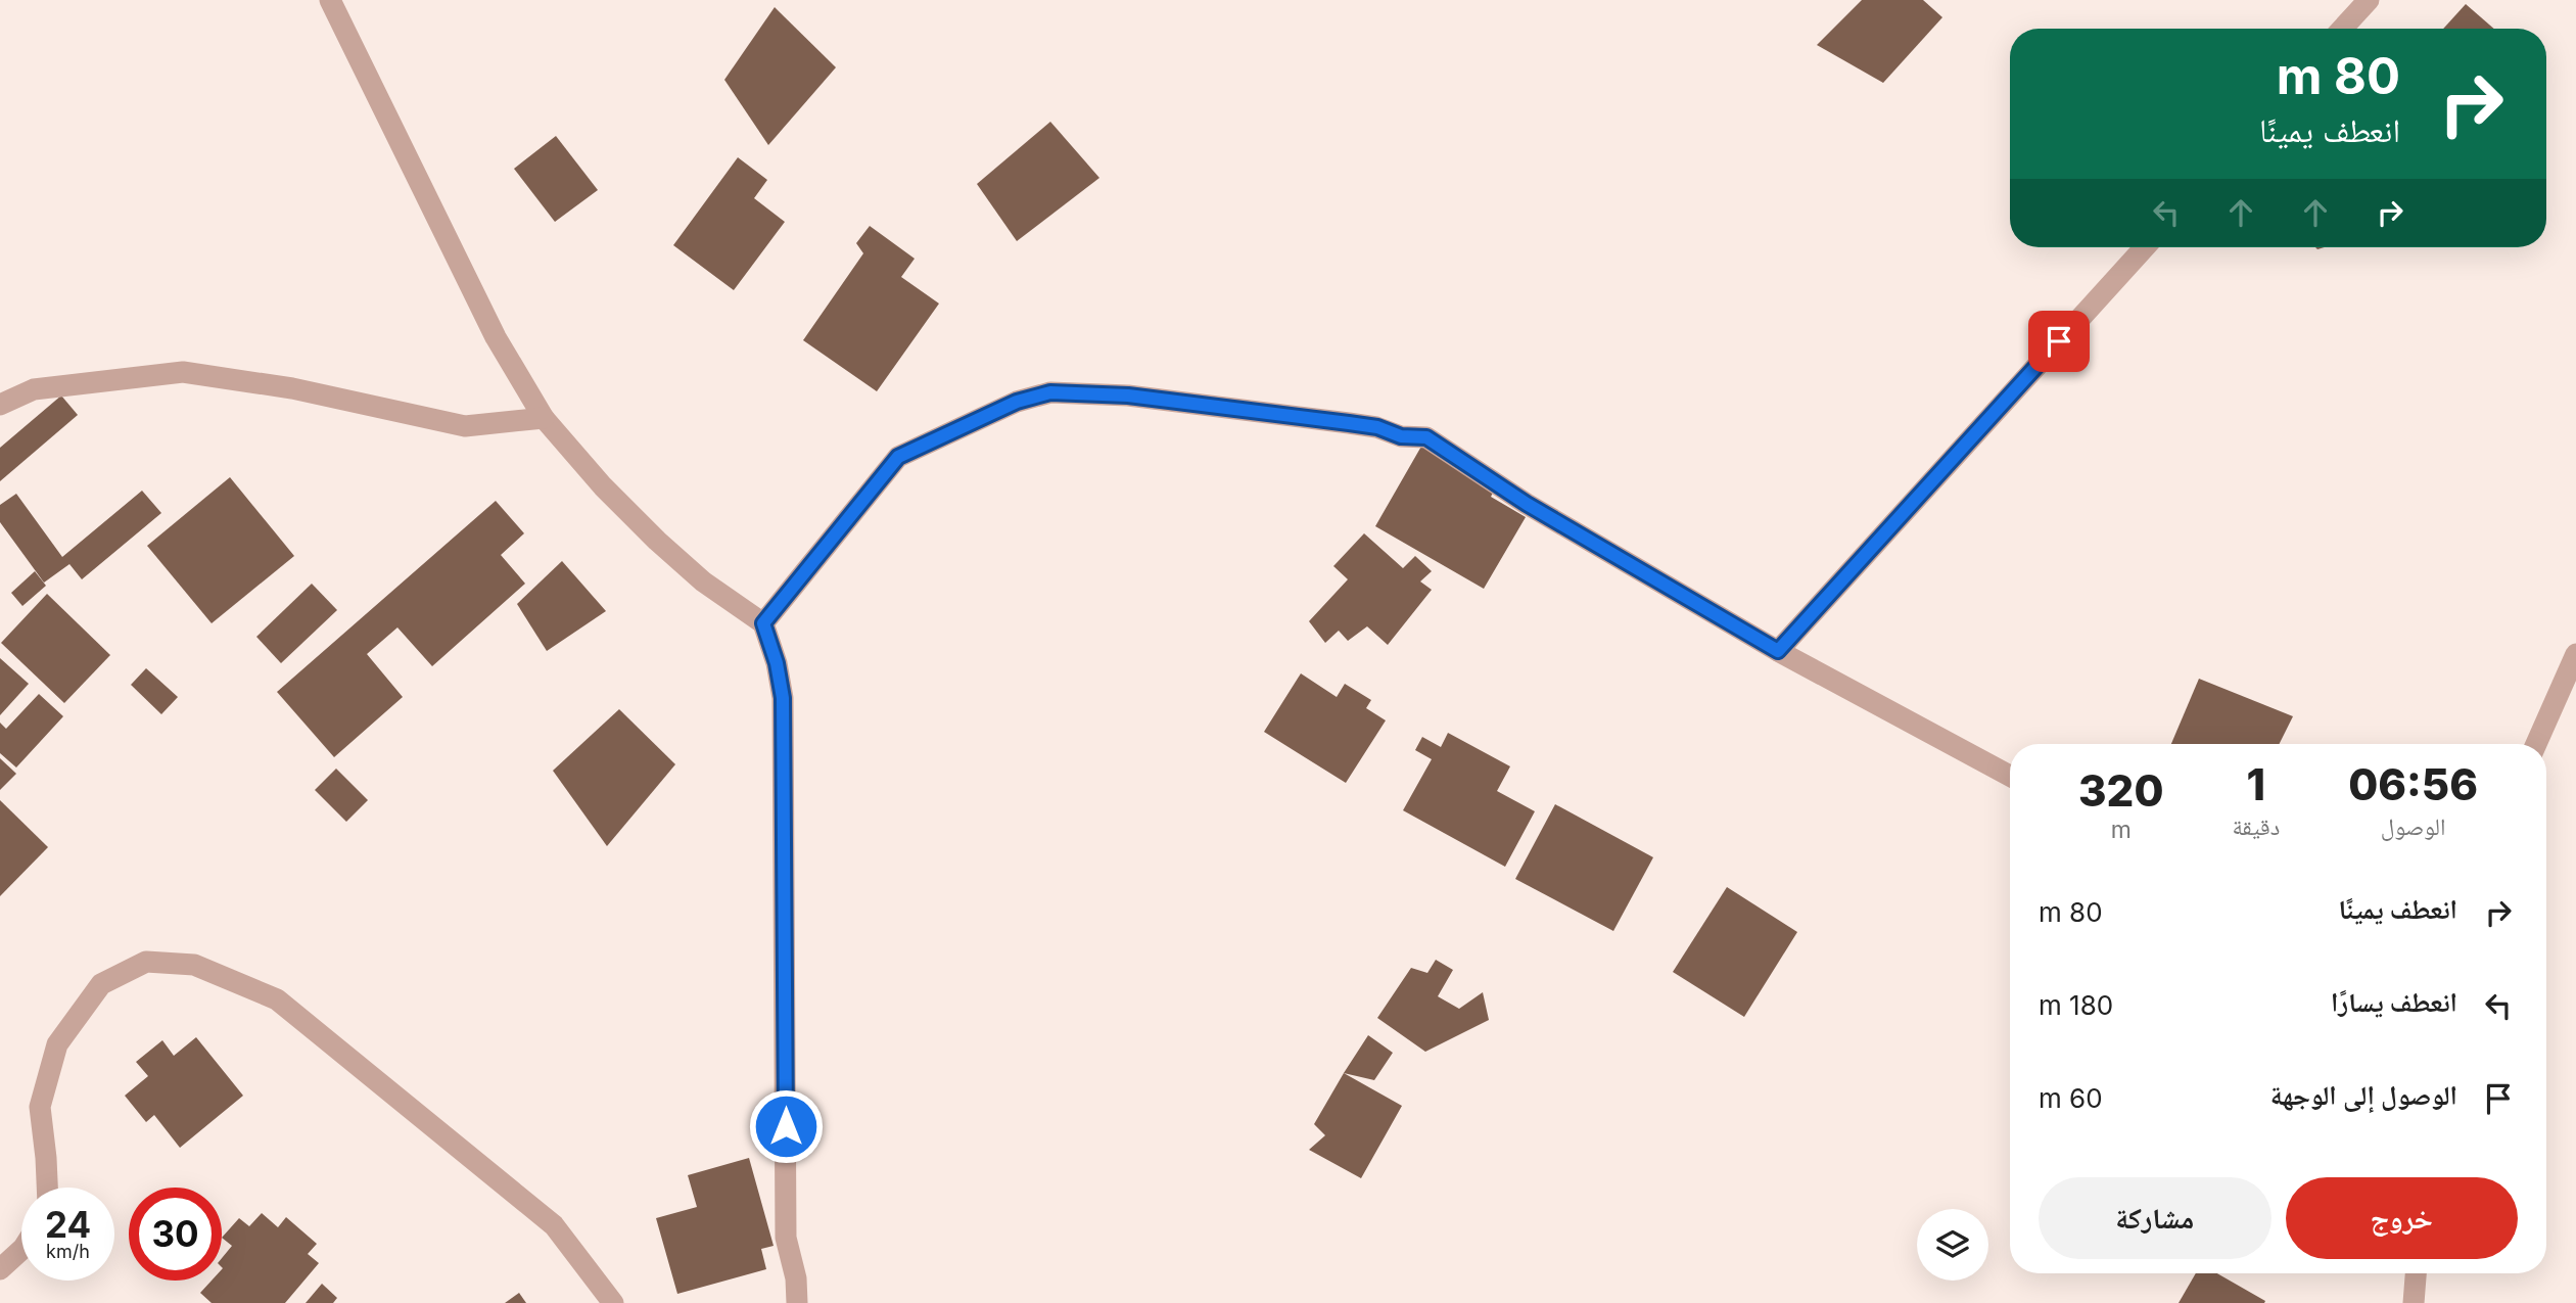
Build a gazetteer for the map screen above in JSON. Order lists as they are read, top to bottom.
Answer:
{
  "page": {
    "turn": ["80 m", "انعطف يمينًا"],
    "eta": [
      "06:56",
      "الوصول",
      "1",
      "دقيقة",
      "320",
      "m"
    ],
    "list": [
      {
        "name": "انعطف يمينًا",
        "value": "80 m"
      },
      {
        "name": "انعطف يسارًا",
        "value": "180 m"
      },
      {
        "name": "الوصول إلى الوجهة",
        "value": "60 m"
      }
    ],
    "buttons": ["خروج", "مشاركة"],
    "speed": "24 km/h",
    "limit": "30"
  }
}
